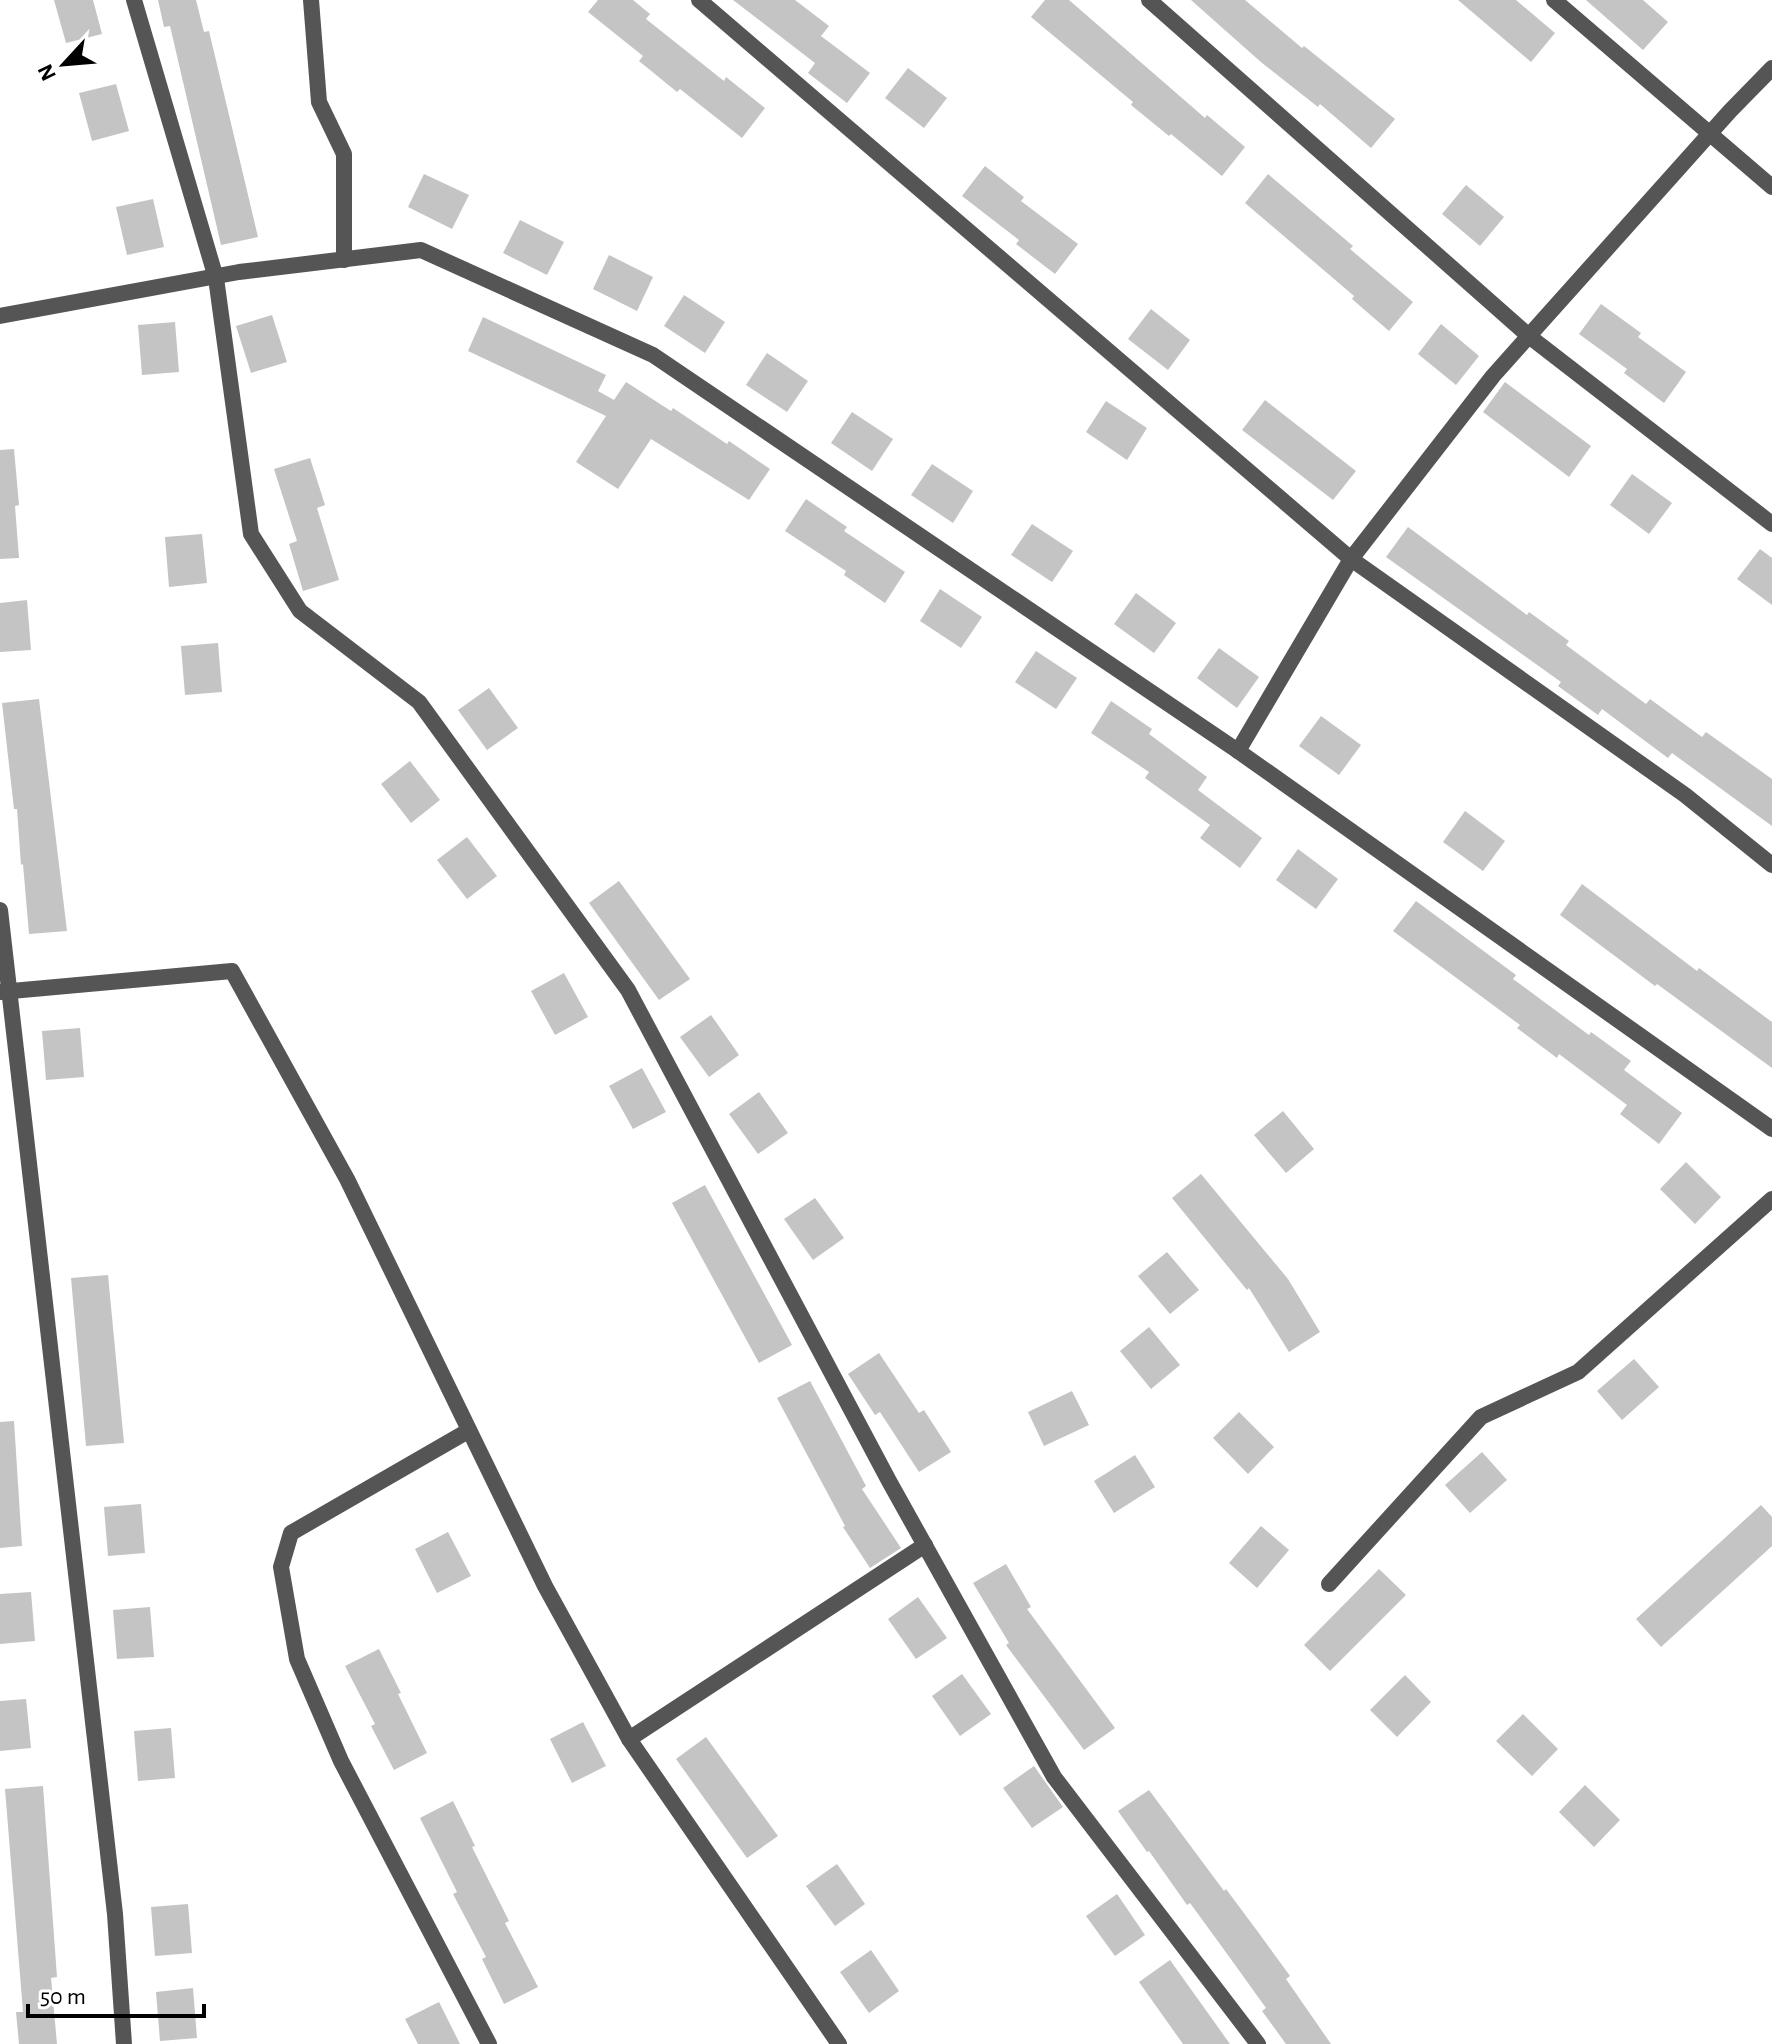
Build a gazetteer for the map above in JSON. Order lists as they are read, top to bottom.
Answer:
{
  "scale_bar": "50 m",
  "north": "bottom left"
}
